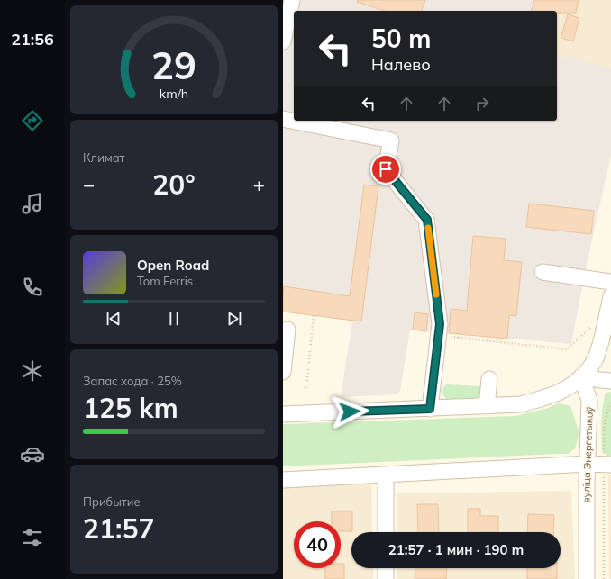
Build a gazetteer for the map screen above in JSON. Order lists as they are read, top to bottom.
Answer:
{
  "streets": {
    "street": ["вуліца Энергетыкаў"]
  },
  "page": {
    "tabs": "21:56",
    "turn": ["50 m", "Налево"],
    "tile": [
      "Климат",
      ["Запас хода · 25%", "125 km"],
      ["Прибытие", "21:57"]
    ],
    "heat": ["−", "20°", "+"],
    "song": ["Open Road", "Tom Ferris"],
    "limit": "40",
    "trip": "21:57 · 1 мин · 190 m",
    "gauge": ["29", "km/h"]
  }
}
